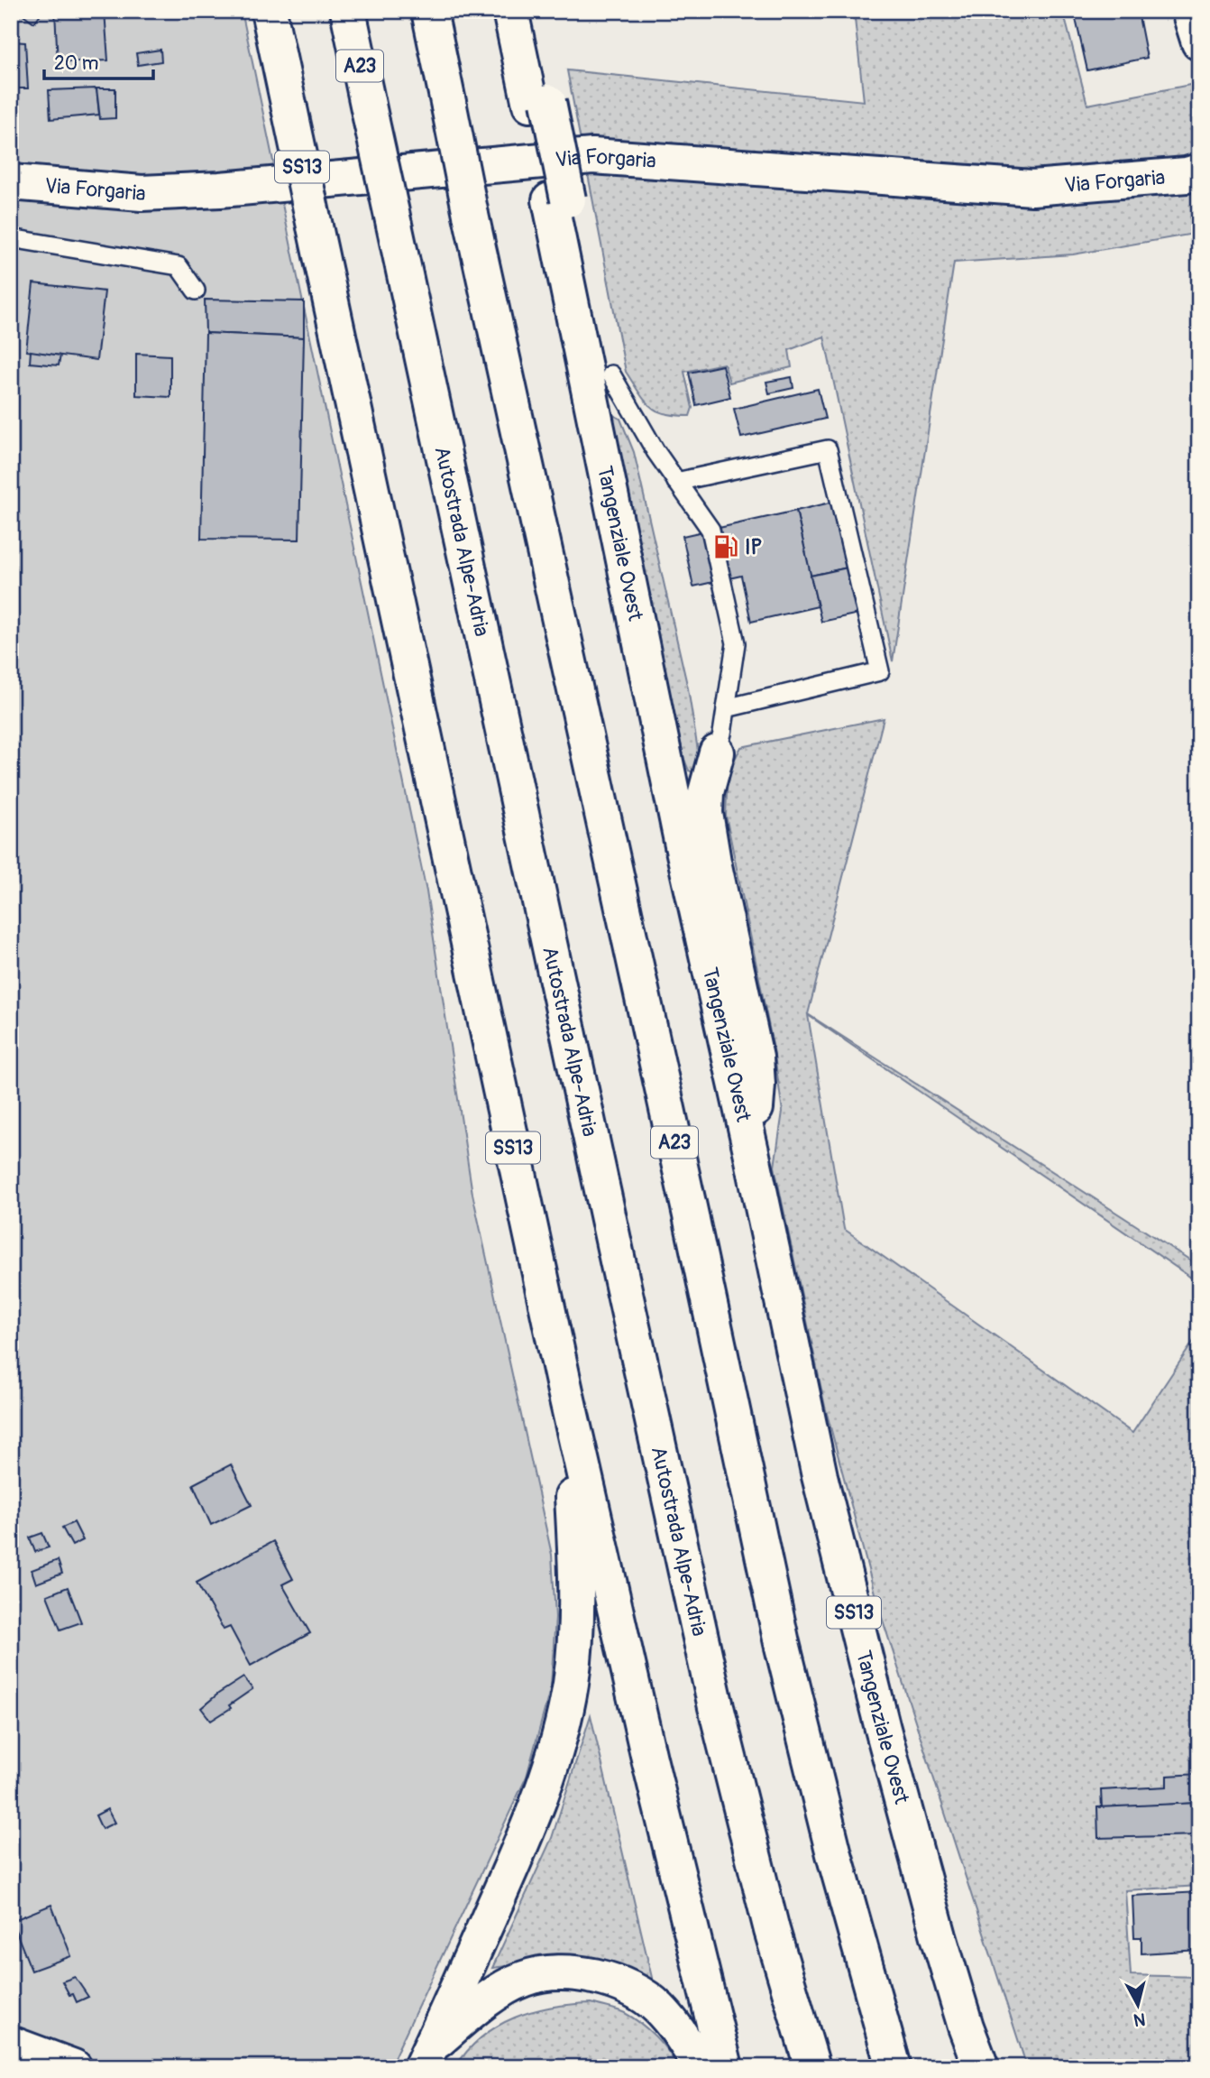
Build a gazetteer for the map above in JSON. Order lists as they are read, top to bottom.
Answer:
{
  "streets": {
    "main road": [
      "A23",
      "Via Forgaria",
      "SS13",
      "Autostrada Alpe-Adria",
      "Tangenziale Ovest"
    ]
  },
  "places": {
    "fuel station": ["IP"]
  },
  "scale_bar": "20 m",
  "north": "bottom"
}
